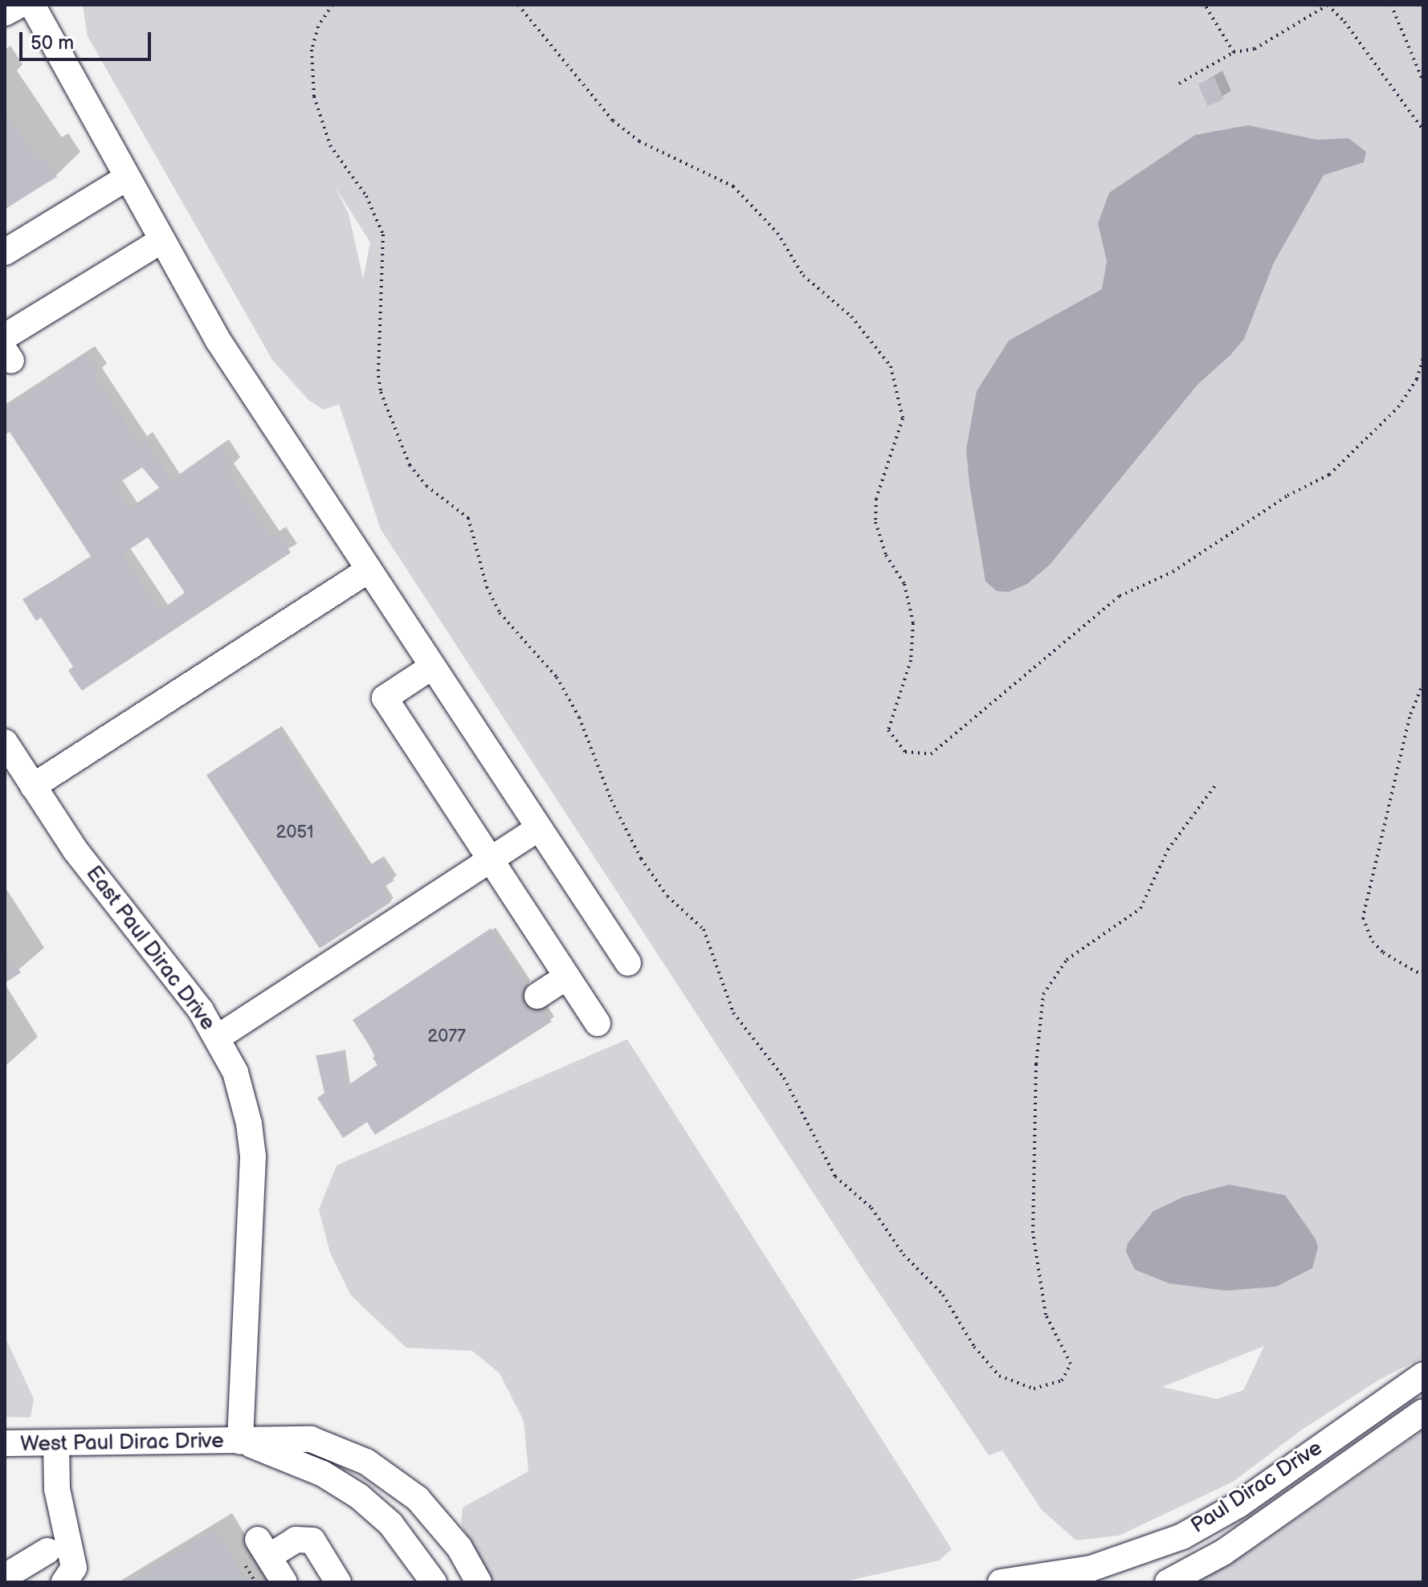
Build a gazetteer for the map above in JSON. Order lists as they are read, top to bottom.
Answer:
{
  "streets": {
    "street": ["East Paul Dirac Drive", "West Paul Dirac Drive", "Paul Dirac Drive"]
  },
  "crossings": [
    ["East Paul Dirac Drive", "West Paul Dirac Drive"]
  ],
  "house_numbers": ["2051", "2077"],
  "scale_bar": "50 m"
}
